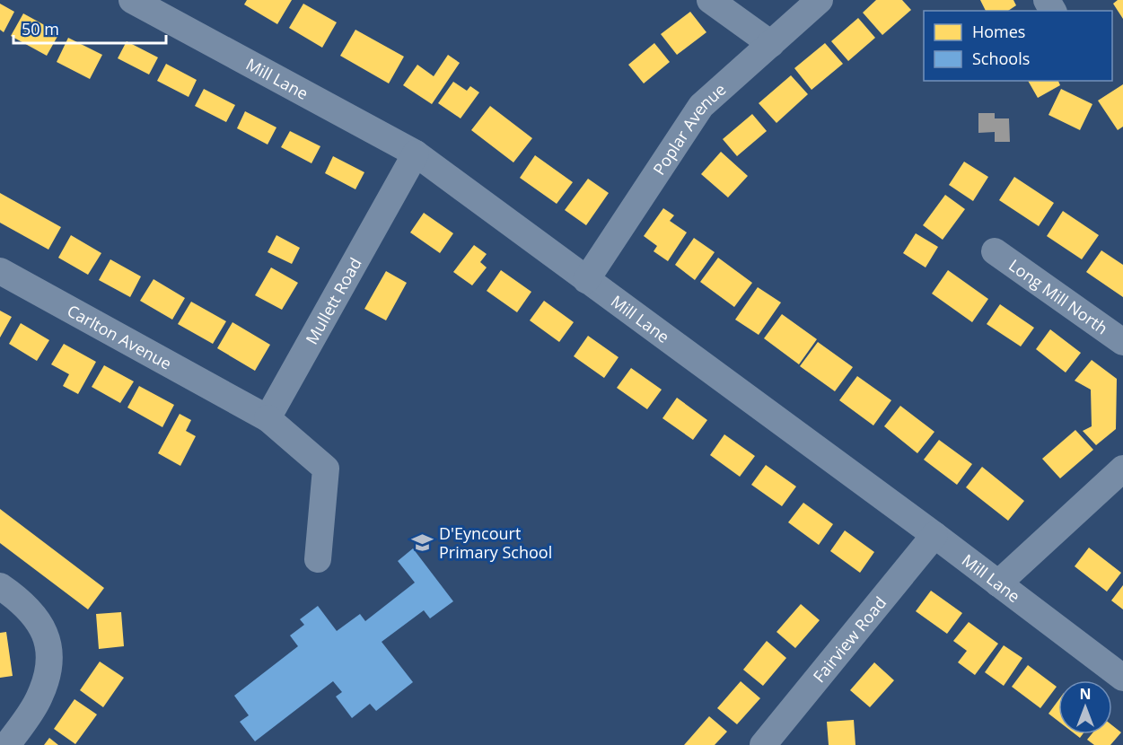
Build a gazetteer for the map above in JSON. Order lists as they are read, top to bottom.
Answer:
{
  "streets": {
    "street": [
      "Mill Lane",
      "Poplar Avenue",
      "Long Mill North",
      "Mullett Road",
      "Carlton Avenue",
      "Fairview Road"
    ]
  },
  "crossings": [
    ["Mill Lane", "Poplar Avenue"],
    ["Mill Lane", "Mullett Road"],
    ["Mill Lane", "Fairview Road"],
    ["Mullett Road", "Carlton Avenue"]
  ],
  "places": {
    "school or university": ["D'Eyncourt Primary School"]
  },
  "legend": ["Homes", "Schools"],
  "scale_bar": "50 m",
  "north": "top"
}
